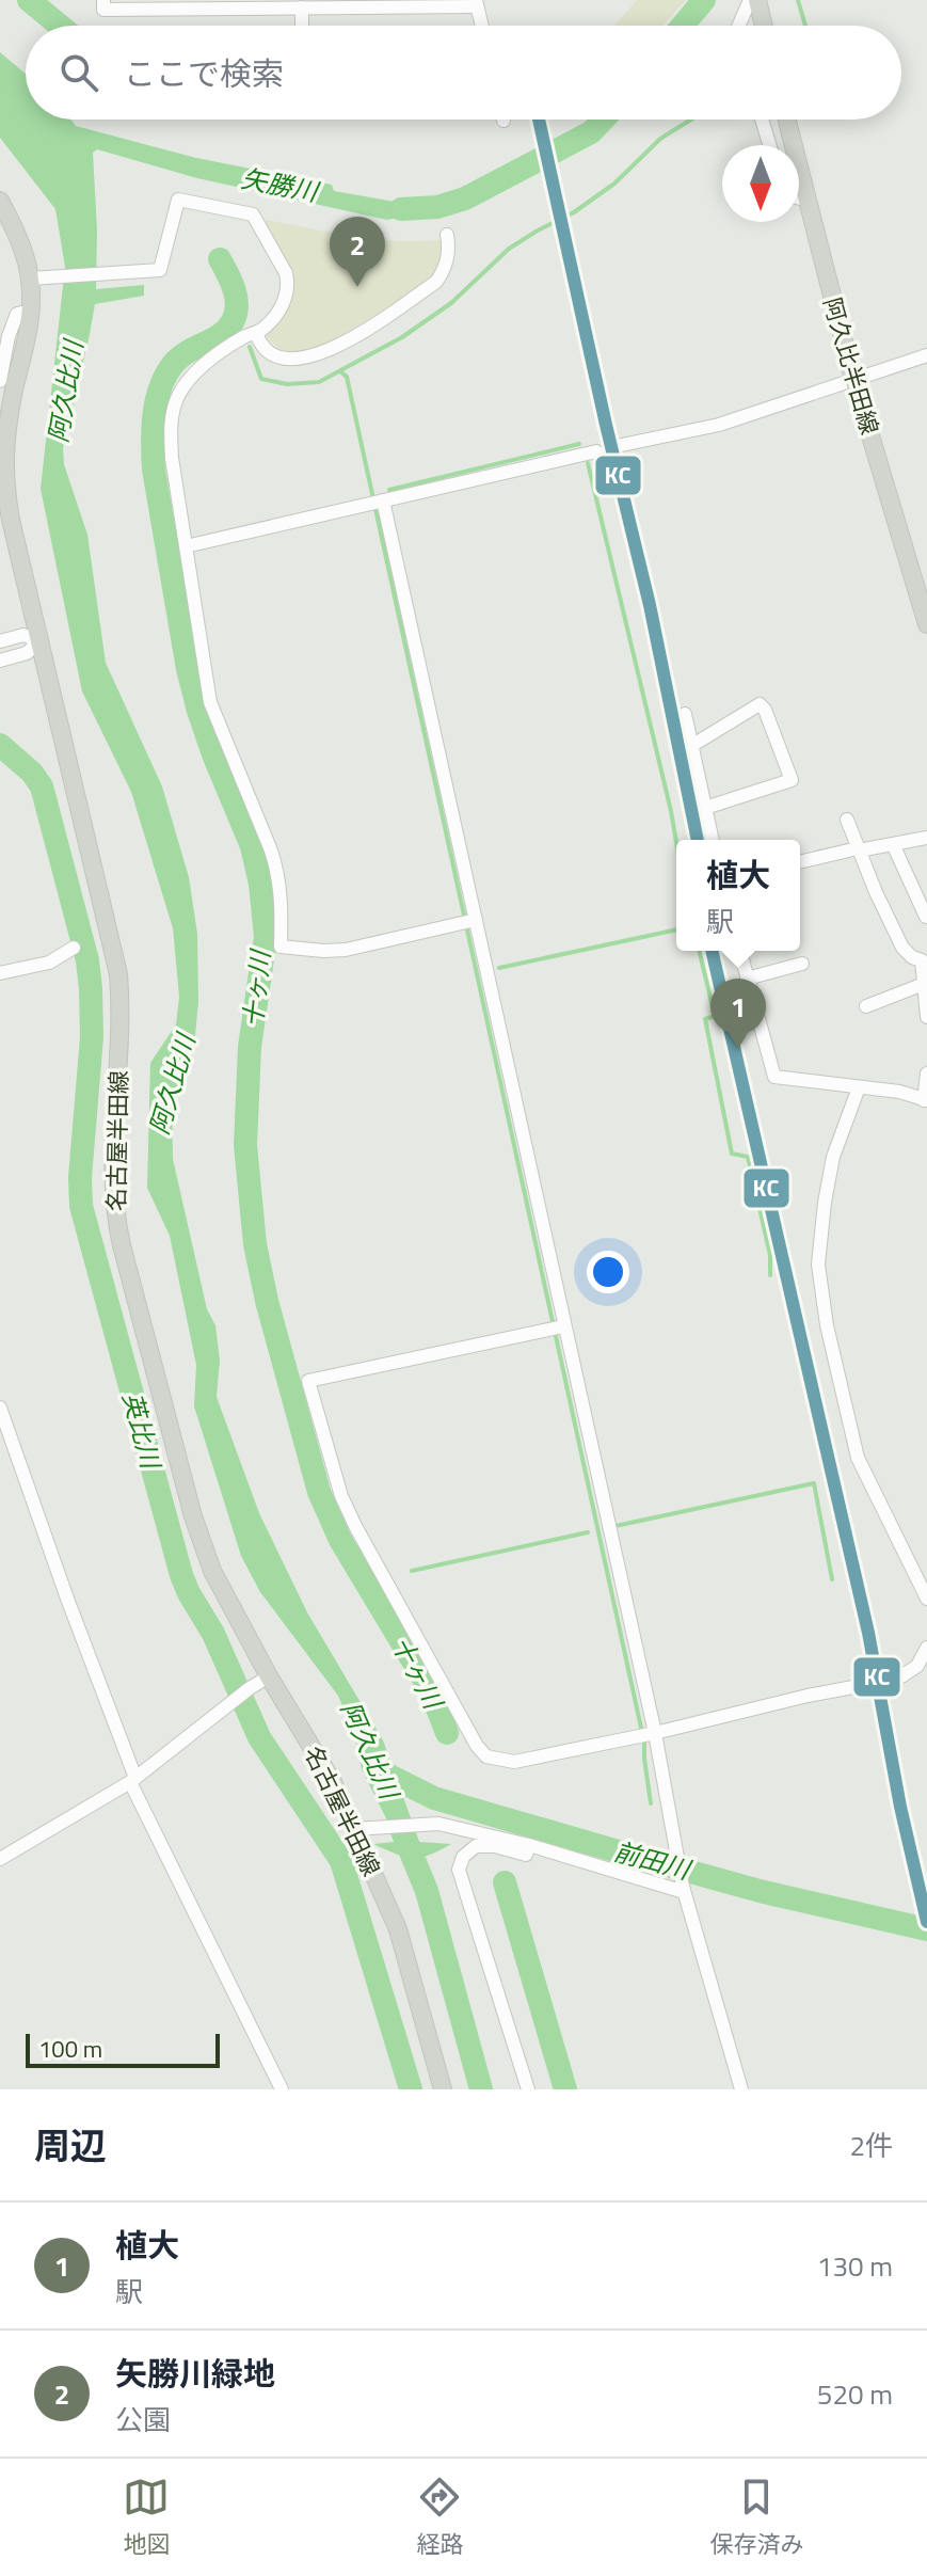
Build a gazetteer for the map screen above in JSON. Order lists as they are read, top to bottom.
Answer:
{
  "streets": {
    "main road": ["阿久比半田線", "名古屋半田線"]
  },
  "water": [
    "矢勝川",
    "阿久比川",
    "十ヶ川",
    "英比川",
    "前田川"
  ],
  "lines": ["transit line KC"],
  "scale_bar": "100 m",
  "north": "bottom",
  "page": {
    "search": "ここで検索",
    "pins": ["2", "1"],
    "popup": ["植大", "駅"],
    "scale": "100 m",
    "heading": ["周辺", "2件"],
    "list": [
      {
        "mark": "1",
        "name": "植大",
        "note": "駅",
        "value": "130 m"
      },
      {
        "mark": "2",
        "name": "矢勝川緑地",
        "note": "公園",
        "value": "520 m"
      }
    ],
    "nav": ["地図", "経路", "保存済み"]
  }
}
